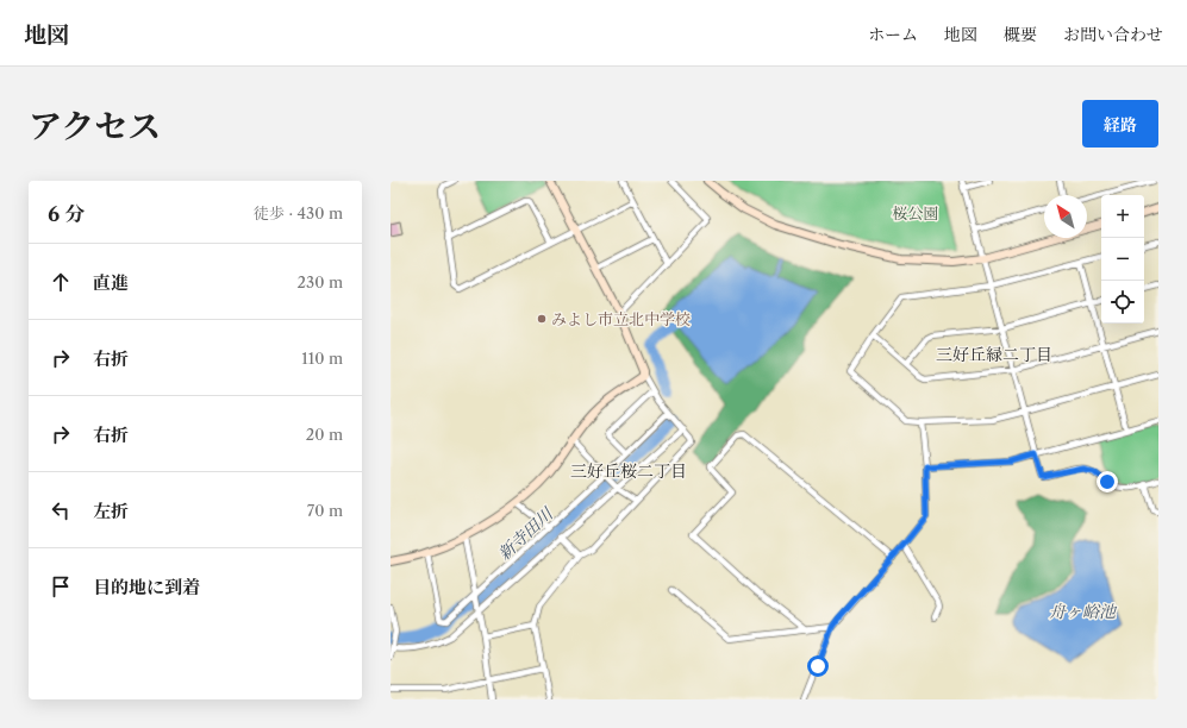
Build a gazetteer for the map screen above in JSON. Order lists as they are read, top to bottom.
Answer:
{
  "districts": ["三好丘緑二丁目", "三好丘桜二丁目"],
  "water": ["新寺田川", "舟ヶ峪池"],
  "parks": ["桜公園"],
  "places": ["みよし市立北中学校"],
  "north": "top left",
  "page": {
    "header": "地図",
    "nav": [
      "ホーム",
      "地図",
      "概要",
      "お問い合わせ"
    ],
    "title": "アクセス",
    "buttons": "経路",
    "heading": ["6 分", "徒歩 · 430 m"],
    "map_buttons": ["+", "−"],
    "list": [
      ["直進", "230 m"],
      ["右折", "110 m"],
      ["右折", "20 m"],
      ["左折", "70 m"],
      "目的地に到着"
    ]
  }
}
